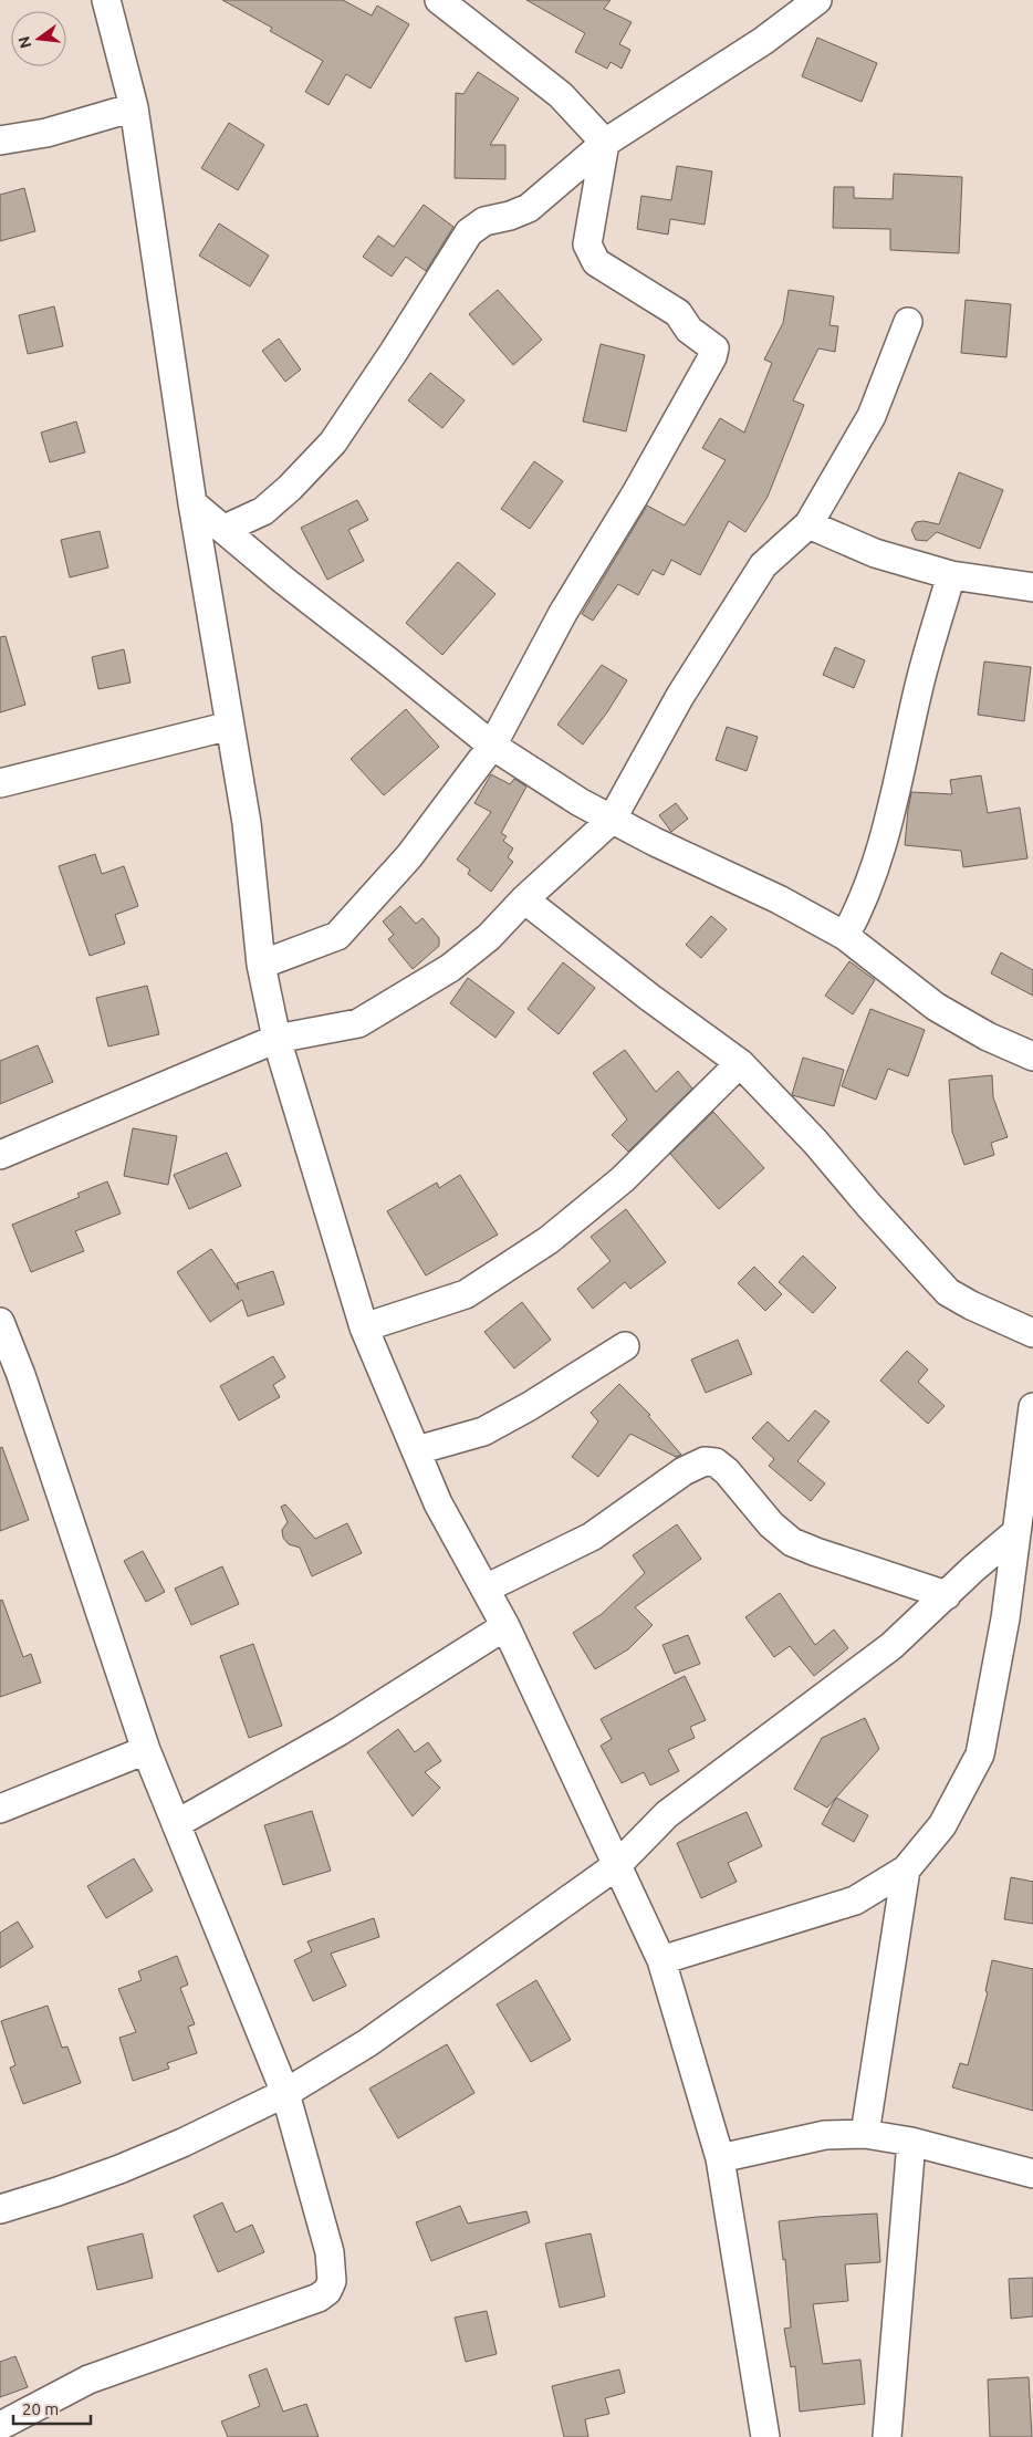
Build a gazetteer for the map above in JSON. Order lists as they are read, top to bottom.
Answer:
{
  "scale_bar": "20 m",
  "north": "left"
}
